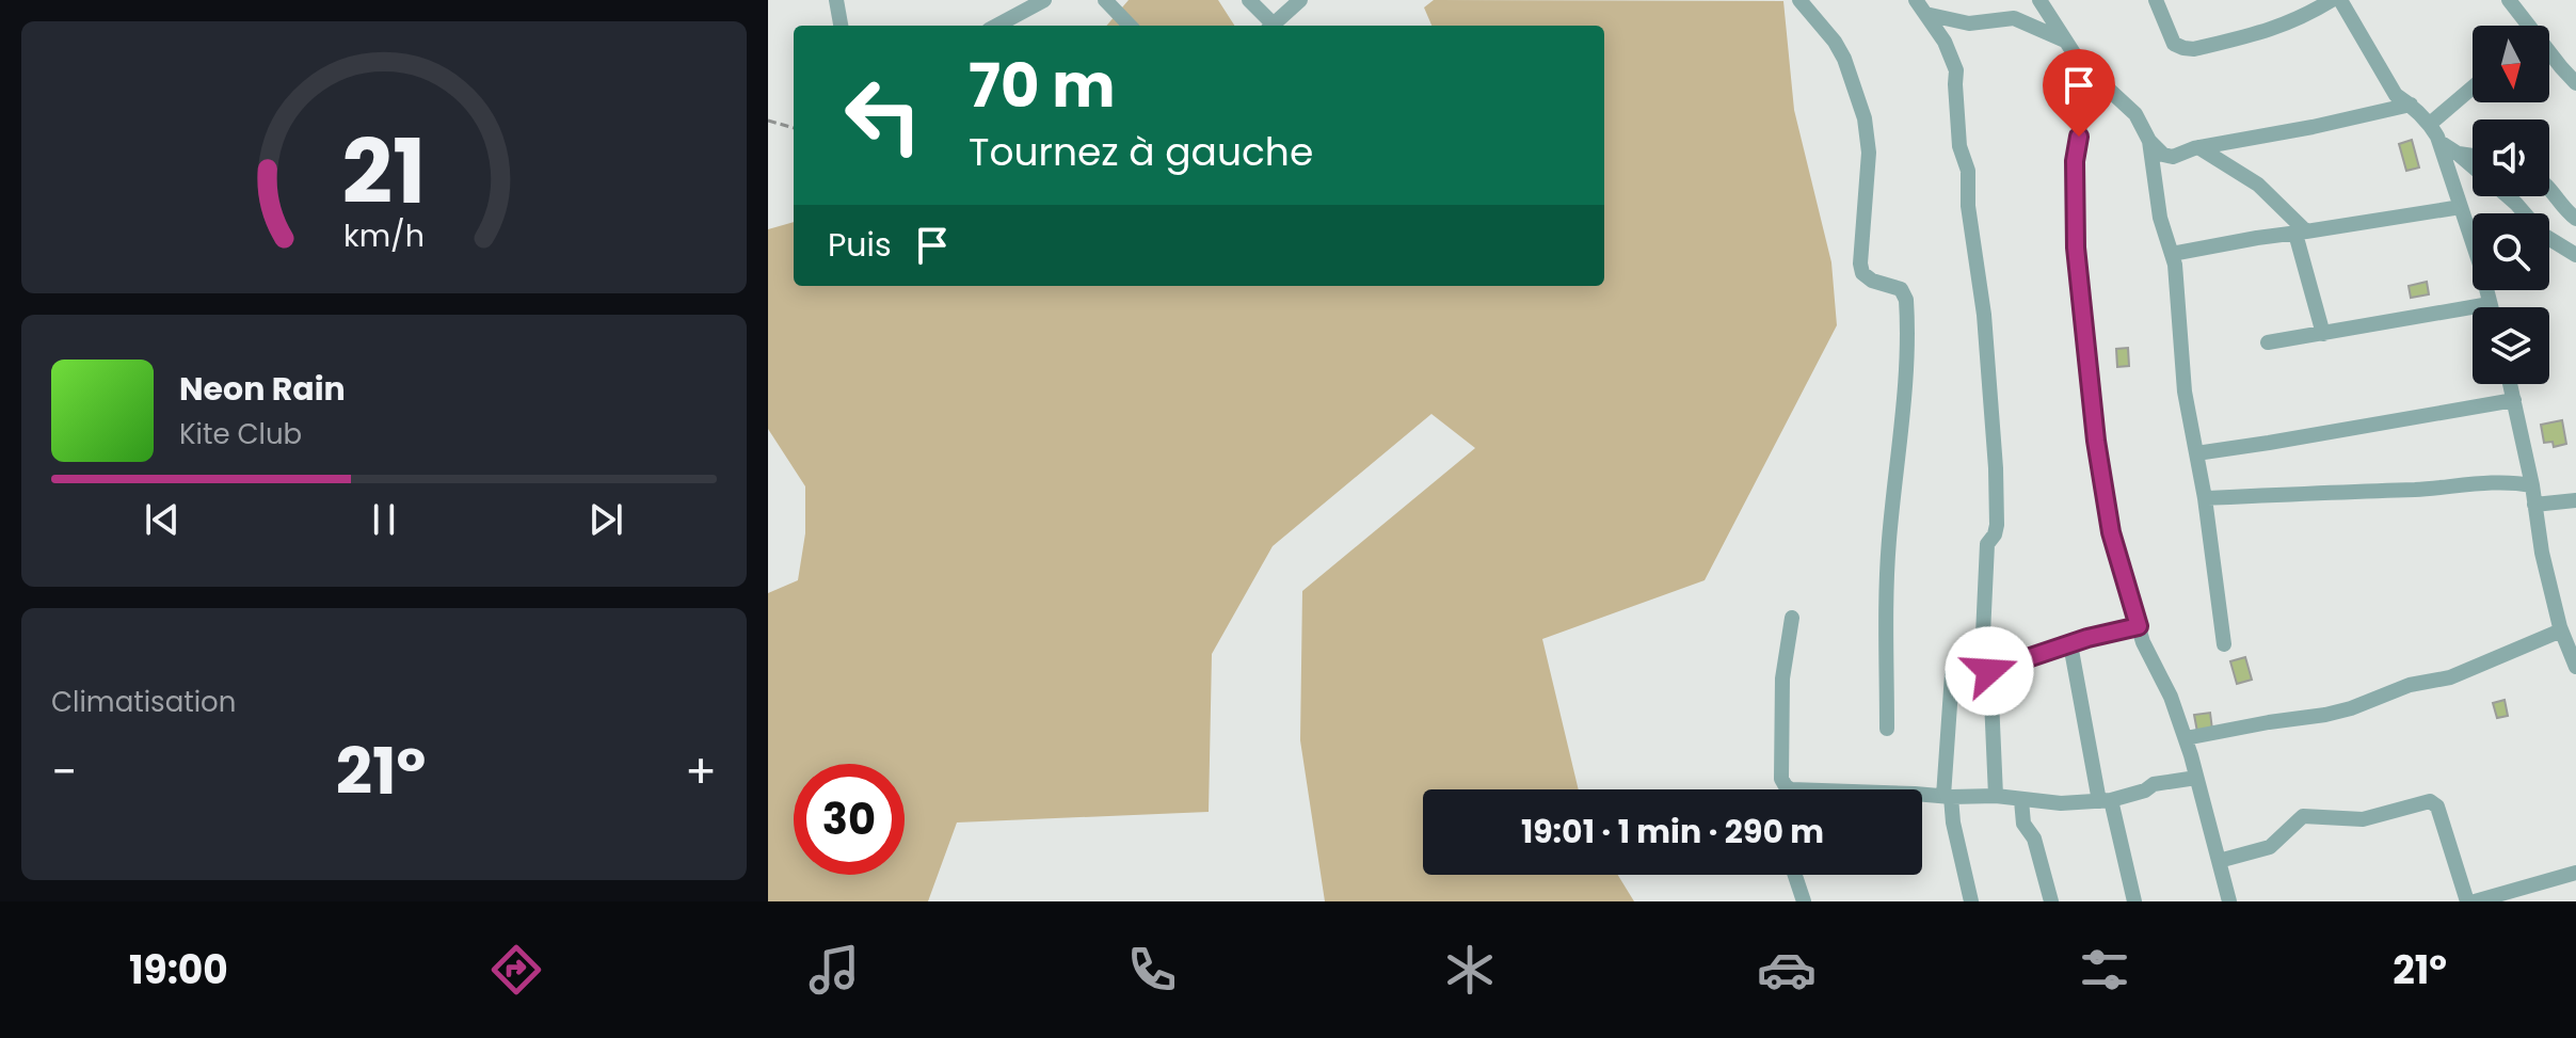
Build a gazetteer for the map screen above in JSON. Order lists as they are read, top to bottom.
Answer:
{
  "north": "bottom",
  "page": {
    "turn": ["70 m", "Tournez à gauche"],
    "then": "Puis",
    "song": ["Neon Rain", "Kite Club"],
    "tile": "Climatisation",
    "heat": ["−", "21°", "+"],
    "limit": "30",
    "trip": "19:01 · 1 min · 290 m",
    "tabs": ["19:00", "21°"],
    "gauge": ["21", "km/h"]
  }
}
